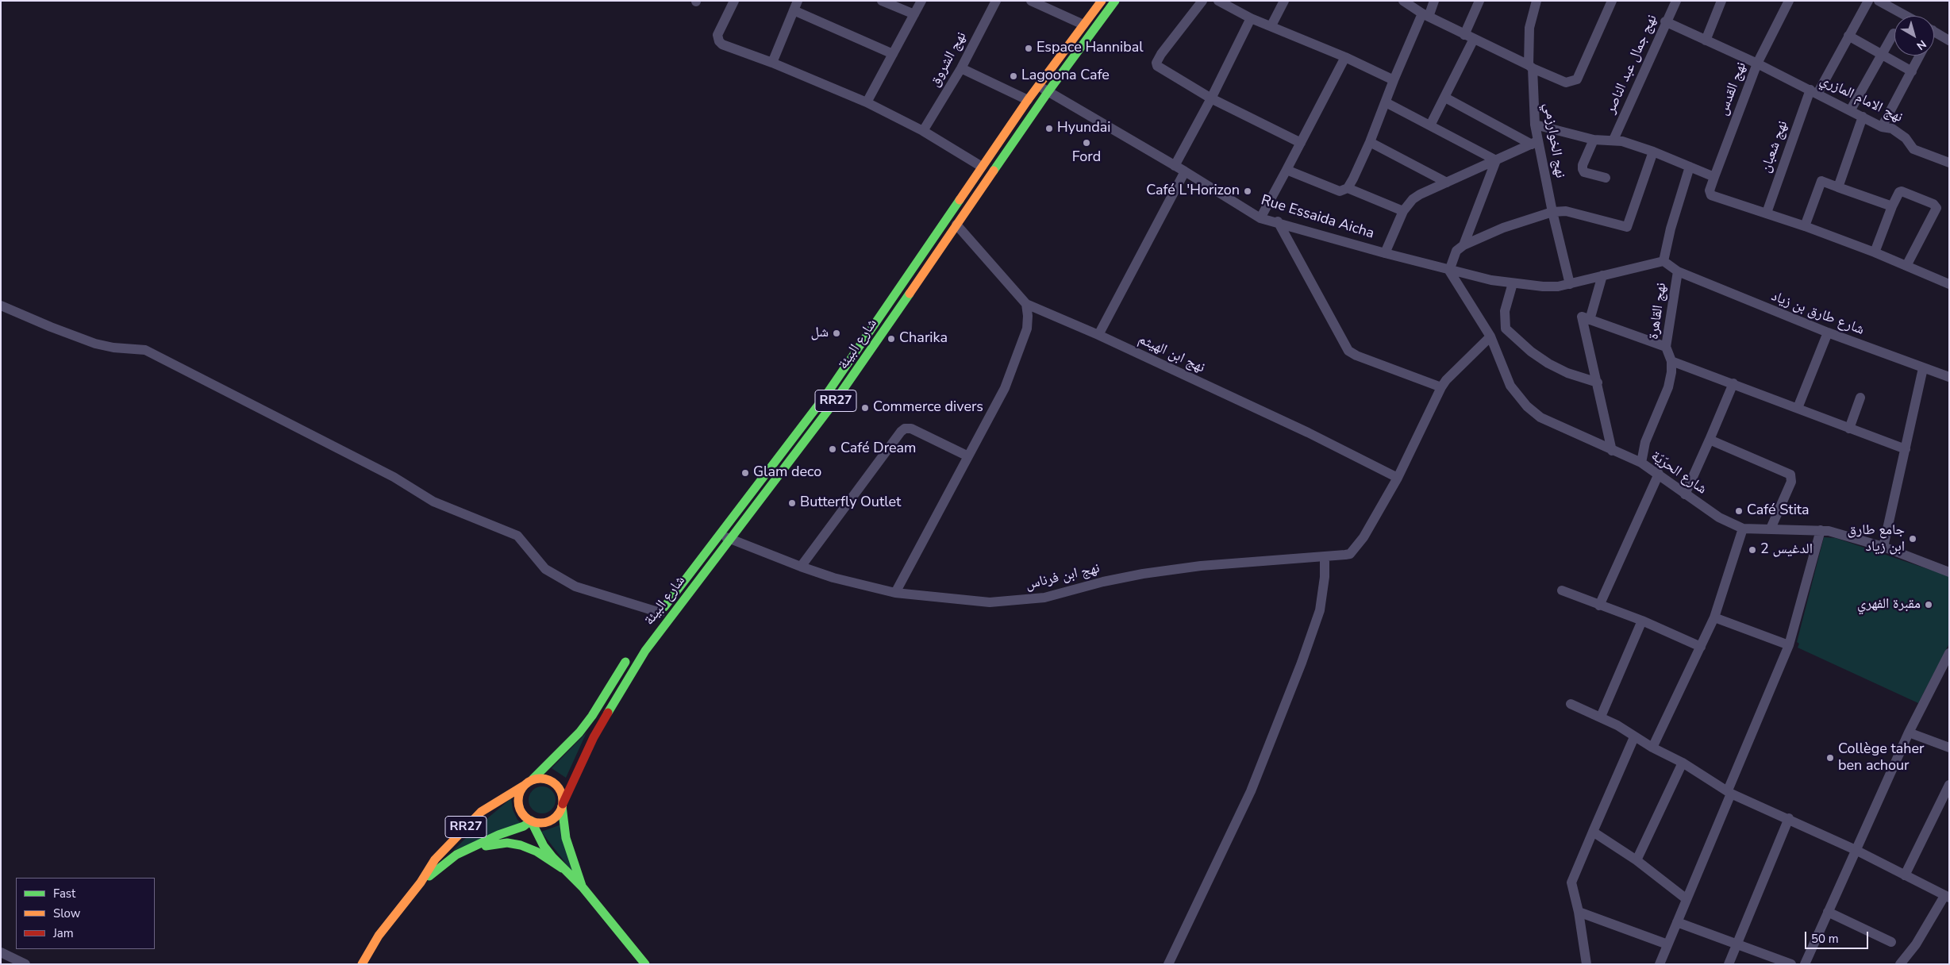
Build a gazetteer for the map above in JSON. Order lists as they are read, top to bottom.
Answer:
{
  "streets": {
    "main road": ["شارع البيئة", "RR27"],
    "street": [
      "نهج الشروق",
      "نهج جمال عبد الناصر",
      "نهج القدس",
      "نهج الامام المازري",
      "نهج الخوارزمي",
      "نهج شعبان",
      "Rue Essaida Aicha",
      "نهج القاهرة",
      "شارع طارق بن زياد",
      "نهج ابن الهيثم",
      "شارع الحرّيّة",
      "نهج ابن فرناس"
    ]
  },
  "crossings": [
    ["نهج جمال عبد الناصر", "نهج الامام المازري"],
    ["نهج القدس", "نهج الامام المازري"],
    ["نهج القدس", "نهج شعبان"],
    ["نهج الامام المازري", "نهج شعبان"],
    ["نهج الخوارزمي", "Rue Essaida Aicha"],
    ["Rue Essaida Aicha", "نهج القاهرة"],
    ["Rue Essaida Aicha", "شارع البيئة"],
    ["Rue Essaida Aicha", "شارع الحرّيّة"],
    ["نهج القاهرة", "شارع طارق بن زياد"],
    ["نهج القاهرة", "شارع الحرّيّة"],
    ["شارع البيئة", "نهج ابن الهيثم"],
    ["شارع البيئة", "RR27"],
    ["شارع البيئة", "نهج ابن فرناس"],
    ["نهج ابن الهيثم", "نهج ابن فرناس"]
  ],
  "places": [
    "Espace Hannibal",
    "Lagoona Cafe",
    "Hyundai",
    "Ford",
    "Café L'Horizon",
    "شل",
    "Charika",
    "Commerce divers",
    "Café Dream",
    "Glam deco",
    "Butterfly Outlet",
    "Café Stita",
    "جامع طارق ابن زياد",
    "الدغيس 2",
    "مقبرة الفهري",
    "Collège taher ben achour"
  ],
  "legend": ["Fast", "Slow", "Jam"],
  "scale_bar": "50 m",
  "north": "bottom right"
}
